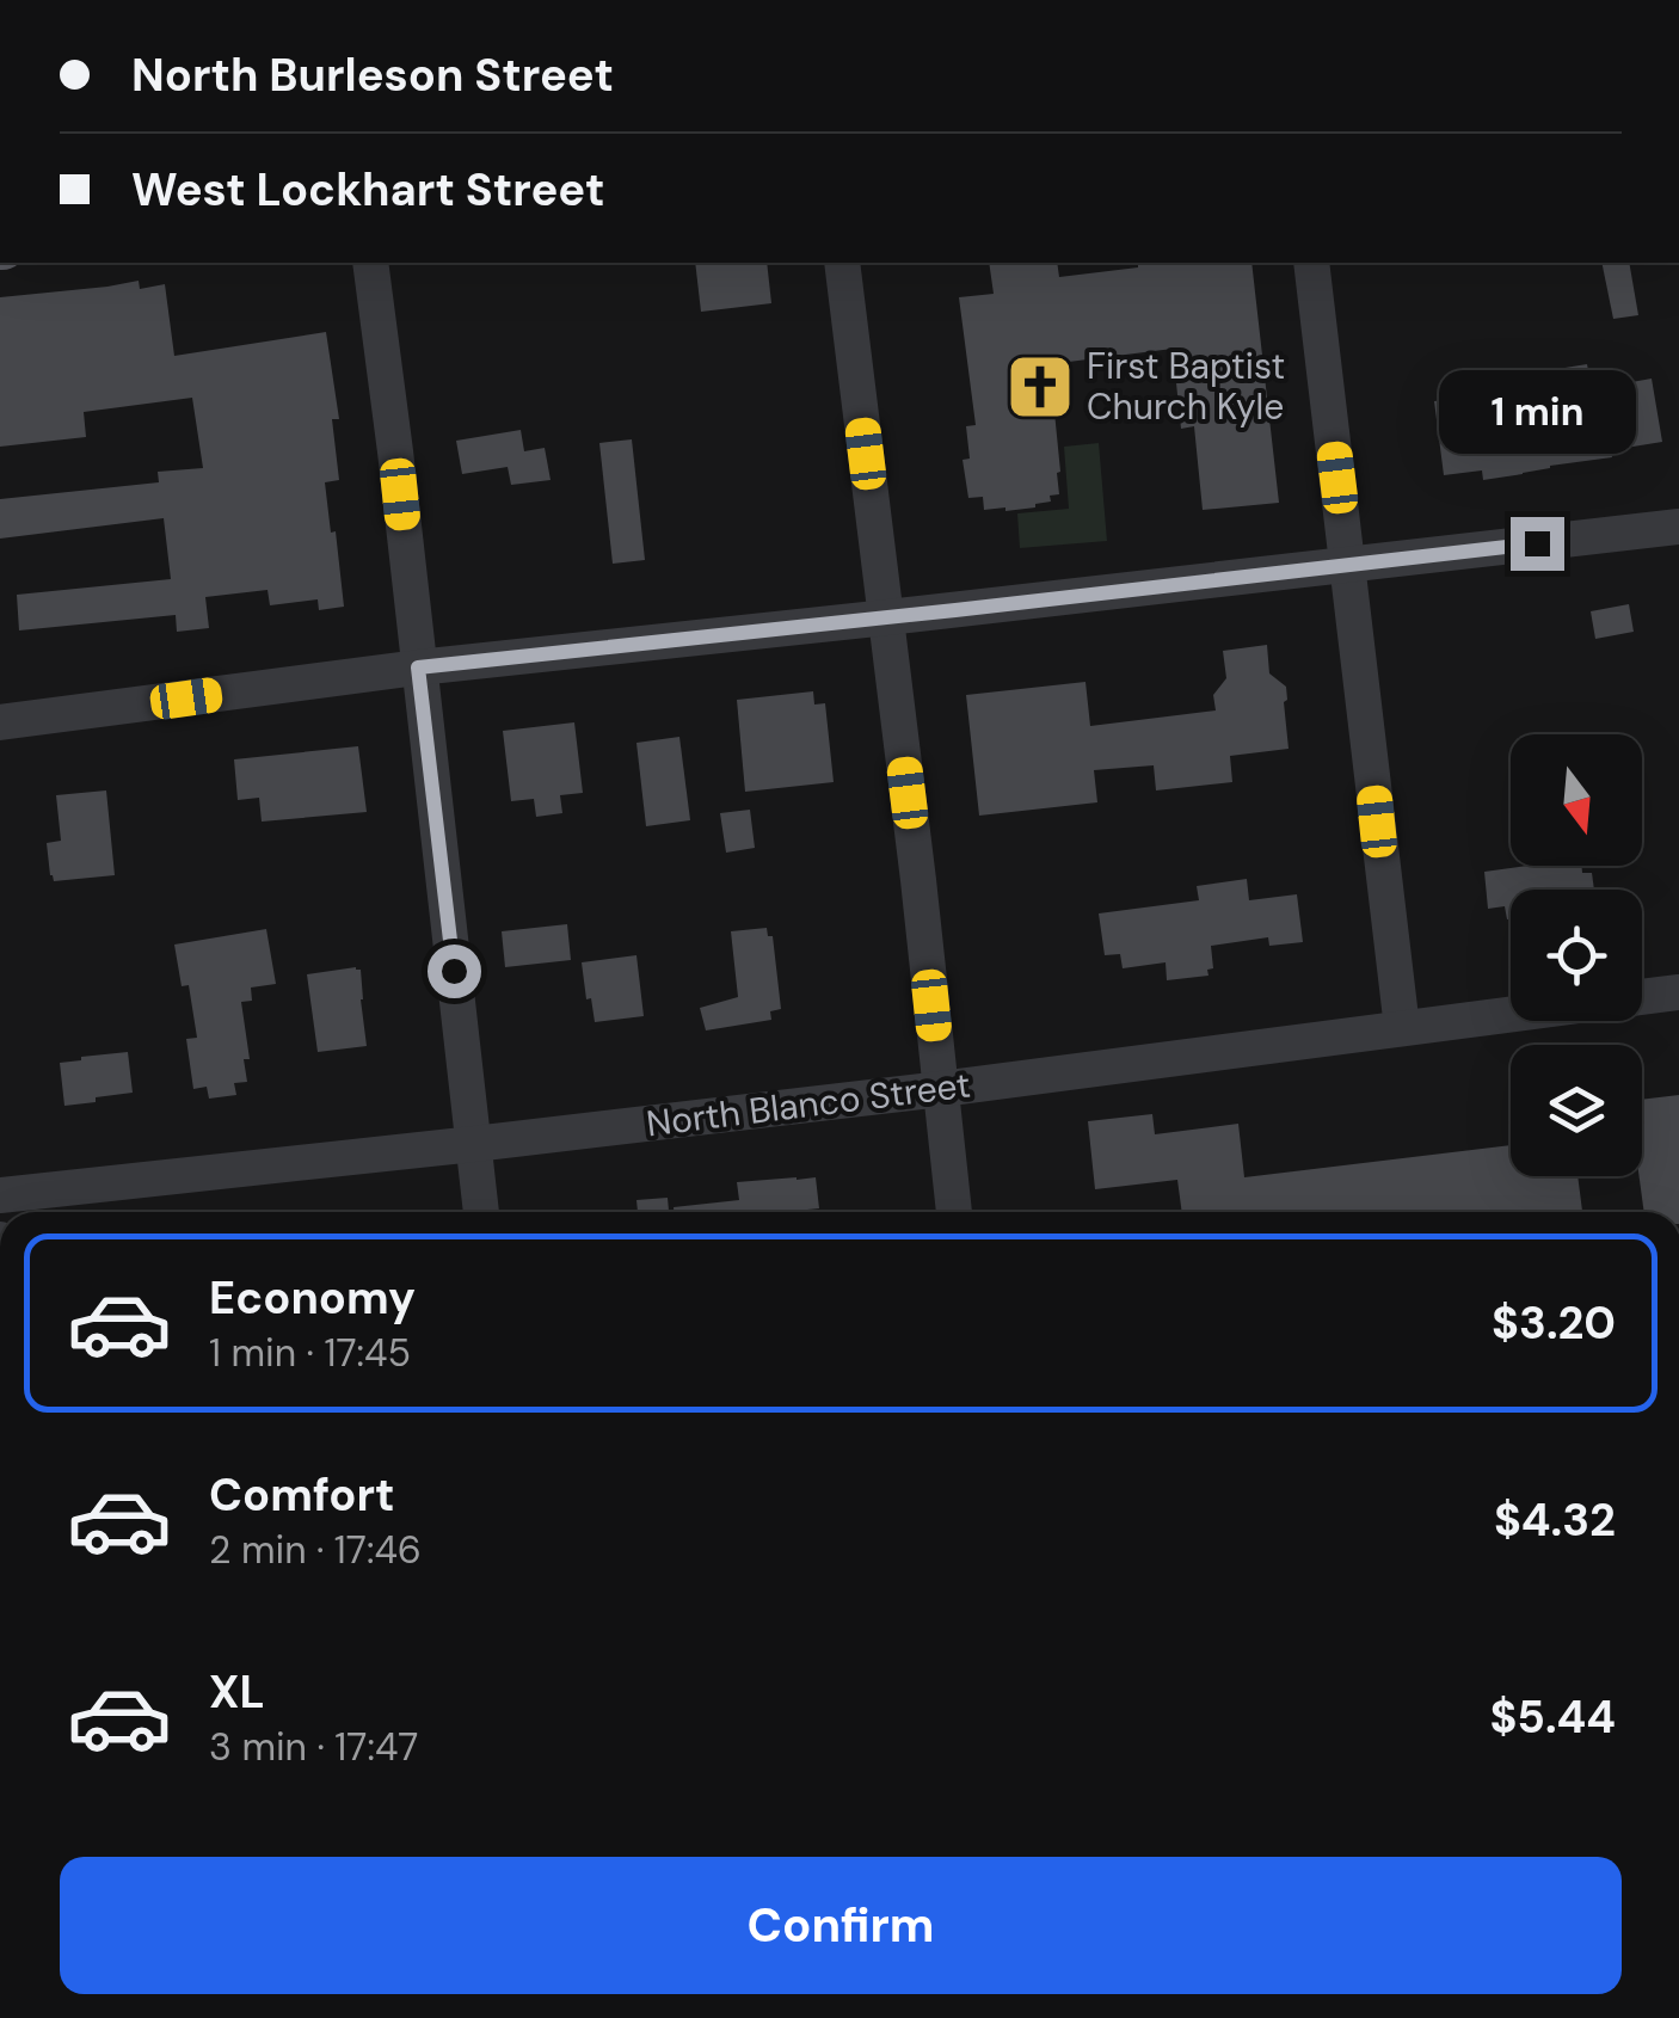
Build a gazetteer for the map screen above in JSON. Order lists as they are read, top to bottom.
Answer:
{
  "streets": {
    "street": ["North Blanco Street"]
  },
  "places": {
    "church": ["First Baptist Church Kyle"]
  },
  "north": "bottom",
  "page": {
    "banner": ["North Burleson Street", "West Lockhart Street"],
    "bubble": "1 min",
    "list": [
      {
        "name": "Economy",
        "note": "1 min · 17:45",
        "value": "$3.20"
      },
      {
        "name": "Comfort",
        "note": "2 min · 17:46",
        "value": "$4.32"
      },
      {
        "name": "XL",
        "note": "3 min · 17:47",
        "value": "$5.44"
      }
    ],
    "buttons": "Confirm"
  }
}
